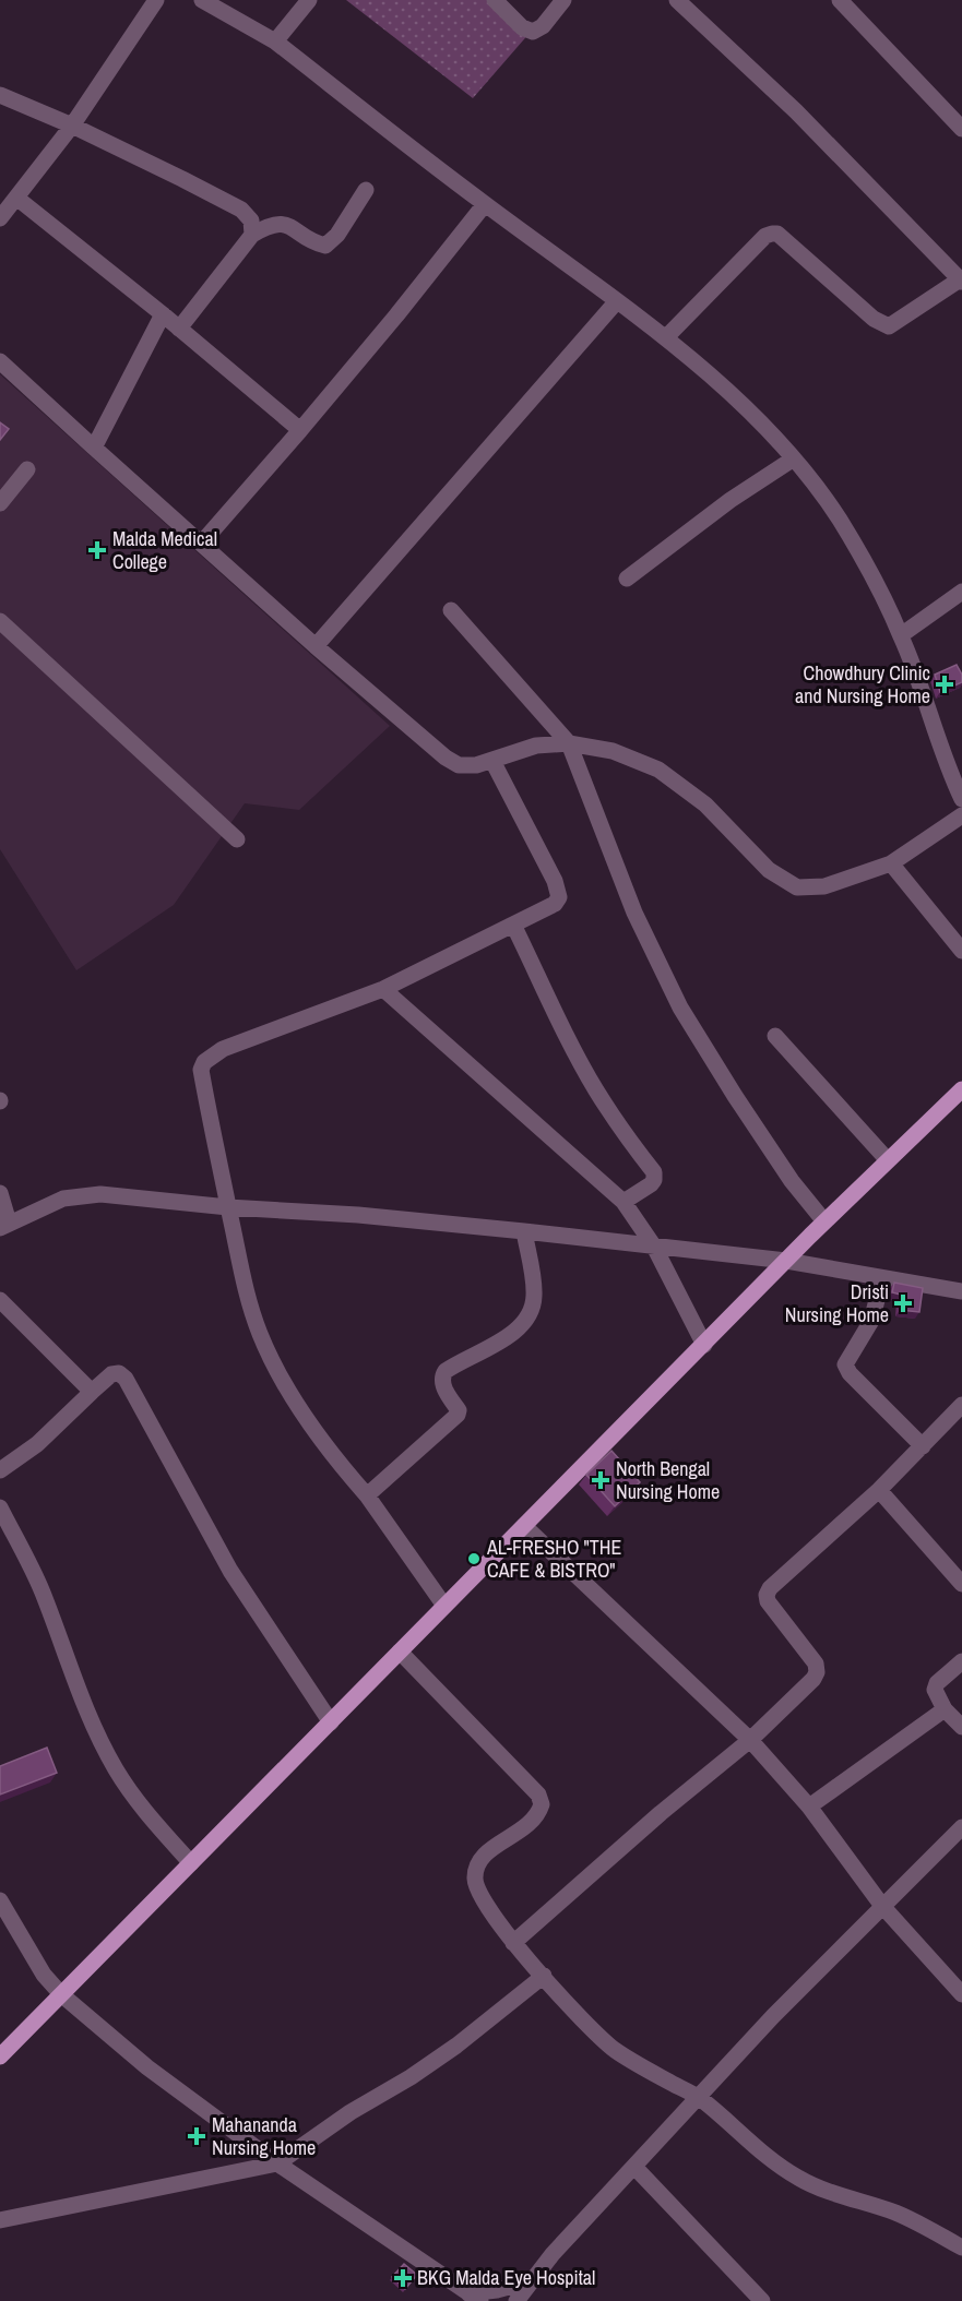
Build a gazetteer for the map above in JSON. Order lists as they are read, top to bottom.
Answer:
{
  "places": {
    "health": [
      "Malda Medical College",
      "Chowdhury Clinic and Nursing Home",
      "Dristi Nursing Home",
      "North Bengal Nursing Home",
      "Mahananda Nursing Home",
      "BKG Malda Eye Hospital"
    ],
    "other": ["AL-FRESHO \"THE CAFE & BISTRO\""]
  }
}
